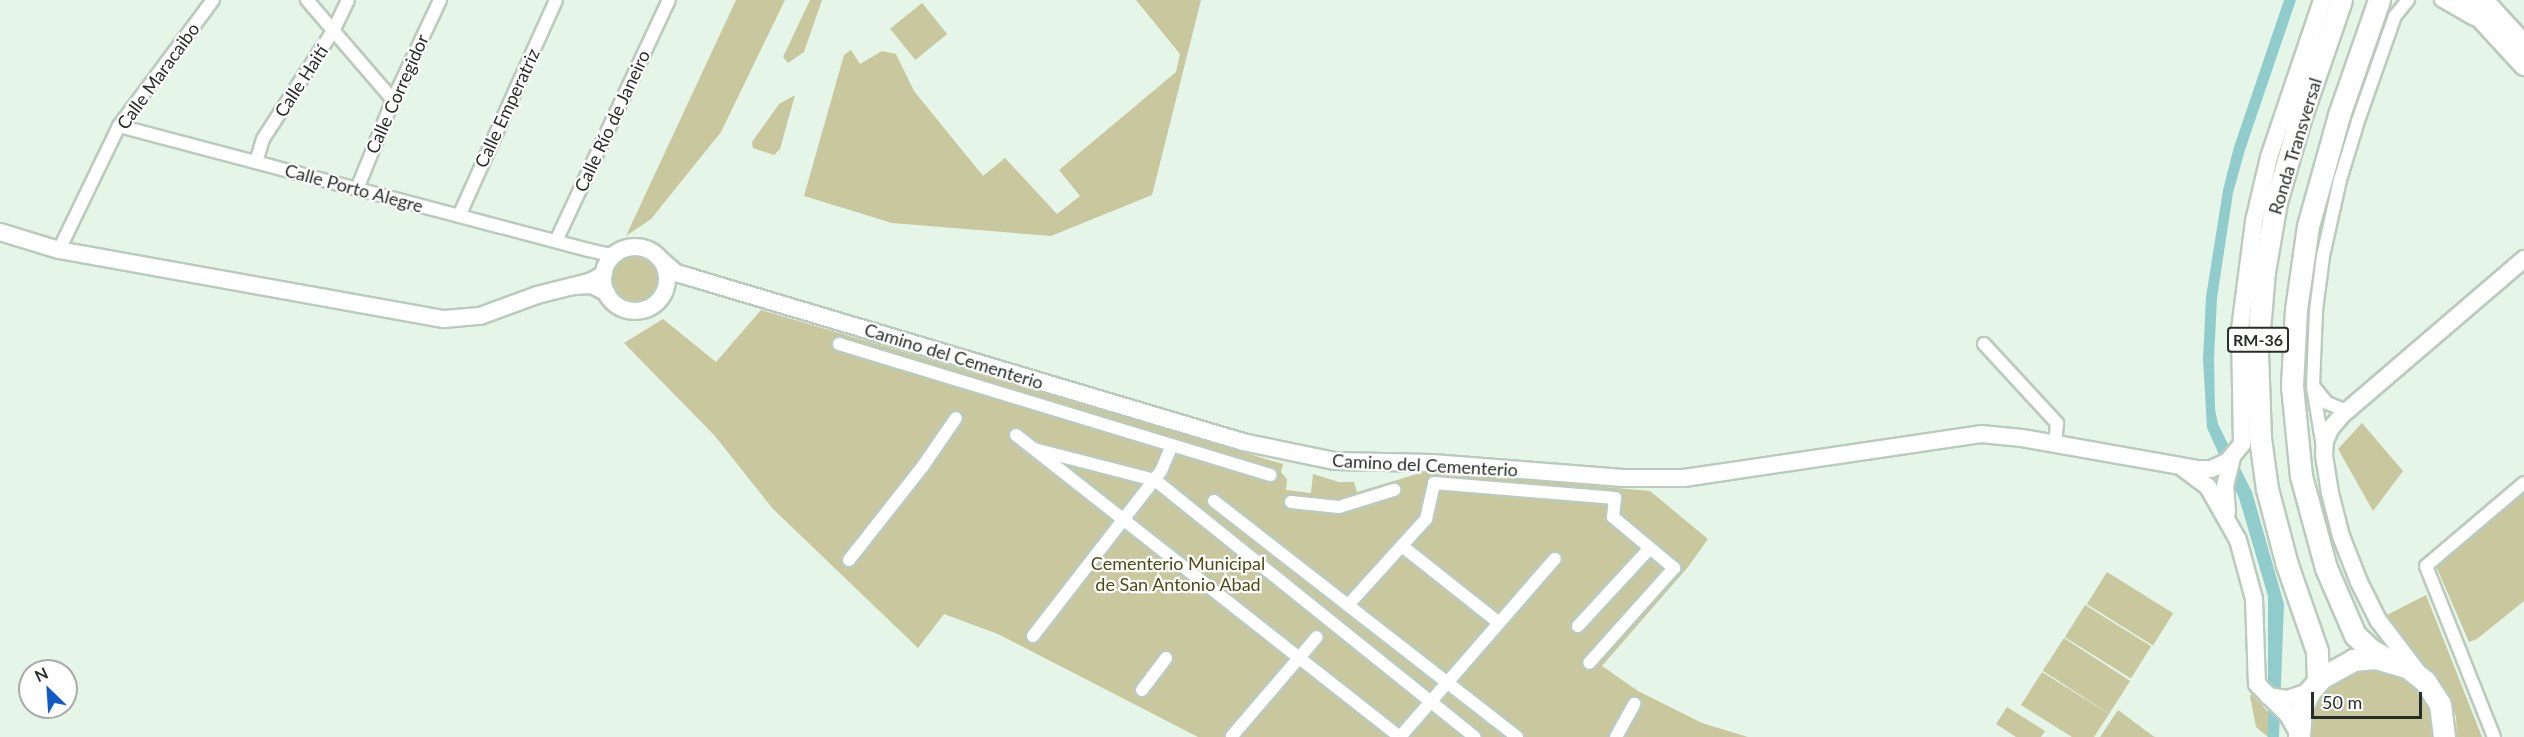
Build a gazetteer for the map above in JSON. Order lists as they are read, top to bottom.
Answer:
{
  "streets": {
    "highway": ["Ronda Transversal", "RM-36"],
    "main road": ["Camino del Cementerio"],
    "street": [
      "Calle Maracaibo",
      "Calle Haití",
      "Calle Corregidor",
      "Calle Emperatriz",
      "Calle Río de Janeiro",
      "Calle Porto Alegre"
    ]
  },
  "crossings": [
    ["Calle Maracaibo", "Calle Porto Alegre"],
    ["Calle Haití", "Calle Porto Alegre"],
    ["Calle Corregidor", "Calle Porto Alegre"],
    ["Calle Emperatriz", "Calle Porto Alegre"],
    ["Calle Río de Janeiro", "Calle Porto Alegre"],
    ["Ronda Transversal", "RM-36"],
    ["Calle Porto Alegre", "Camino del Cementerio"]
  ],
  "parks": ["Cementerio Municipal de San Antonio Abad"],
  "scale_bar": "50 m",
  "north": "top left"
}
